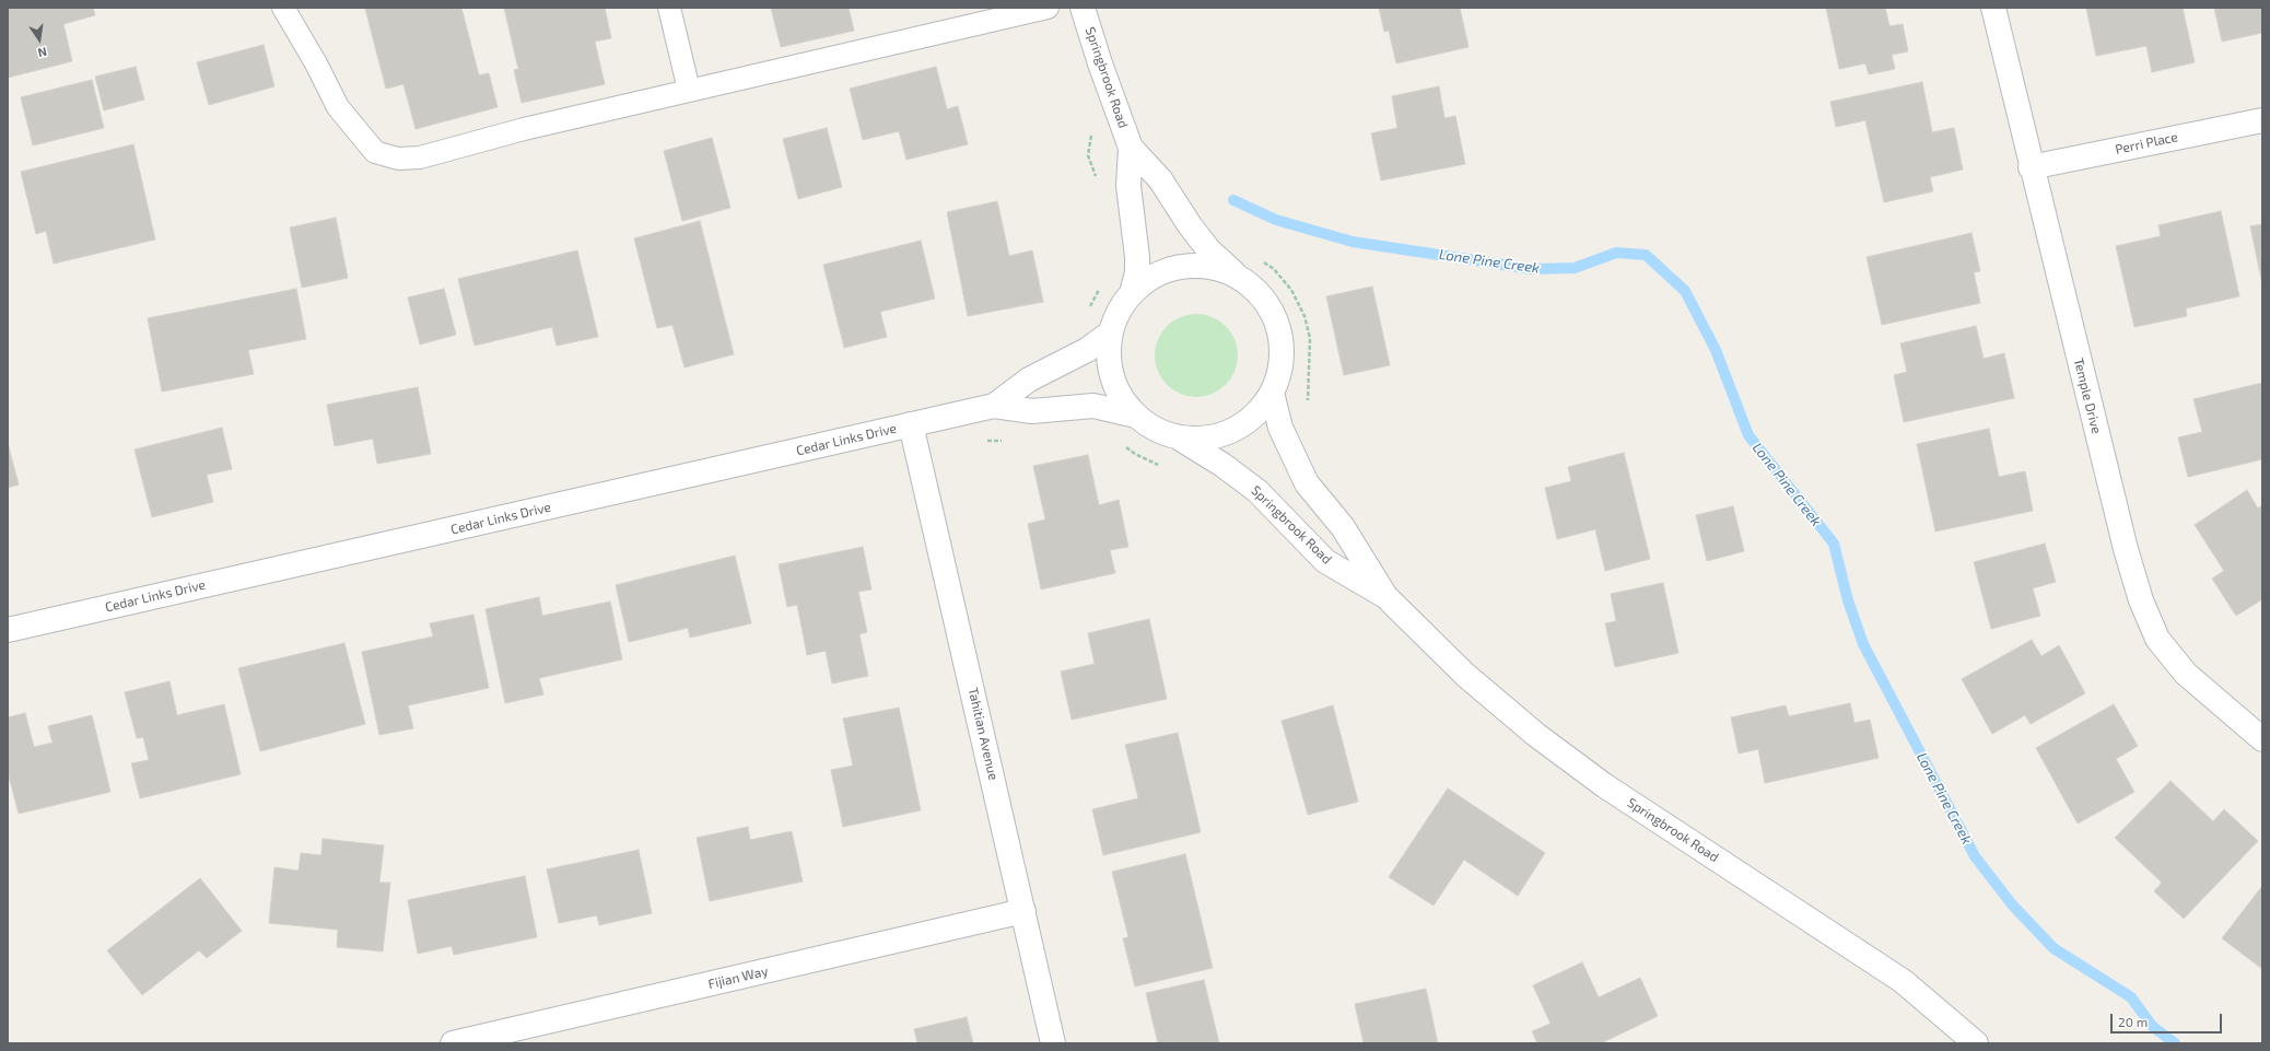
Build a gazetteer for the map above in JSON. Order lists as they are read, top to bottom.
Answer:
{
  "streets": {
    "street": [
      "Springbrook Road",
      "Perri Place",
      "Temple Drive",
      "Cedar Links Drive",
      "Tahitian Avenue",
      "Fijian Way"
    ]
  },
  "crossings": [
    ["Perri Place", "Temple Drive"],
    ["Cedar Links Drive", "Tahitian Avenue"],
    ["Tahitian Avenue", "Fijian Way"]
  ],
  "water": ["Lone Pine Creek"],
  "scale_bar": "20 m",
  "north": "bottom"
}
